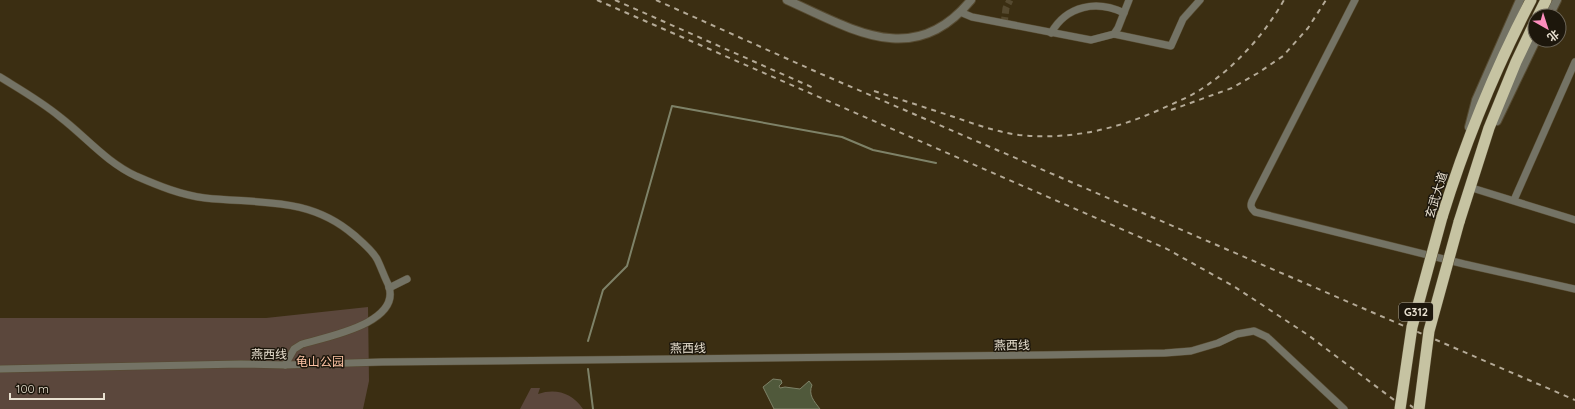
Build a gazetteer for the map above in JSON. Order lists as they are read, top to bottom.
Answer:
{
  "streets": {
    "highway": ["玄武大道", "G312"],
    "street": ["燕西线"]
  },
  "parks": ["龟山公园"],
  "scale_bar": "100 m",
  "north": "bottom right"
}
